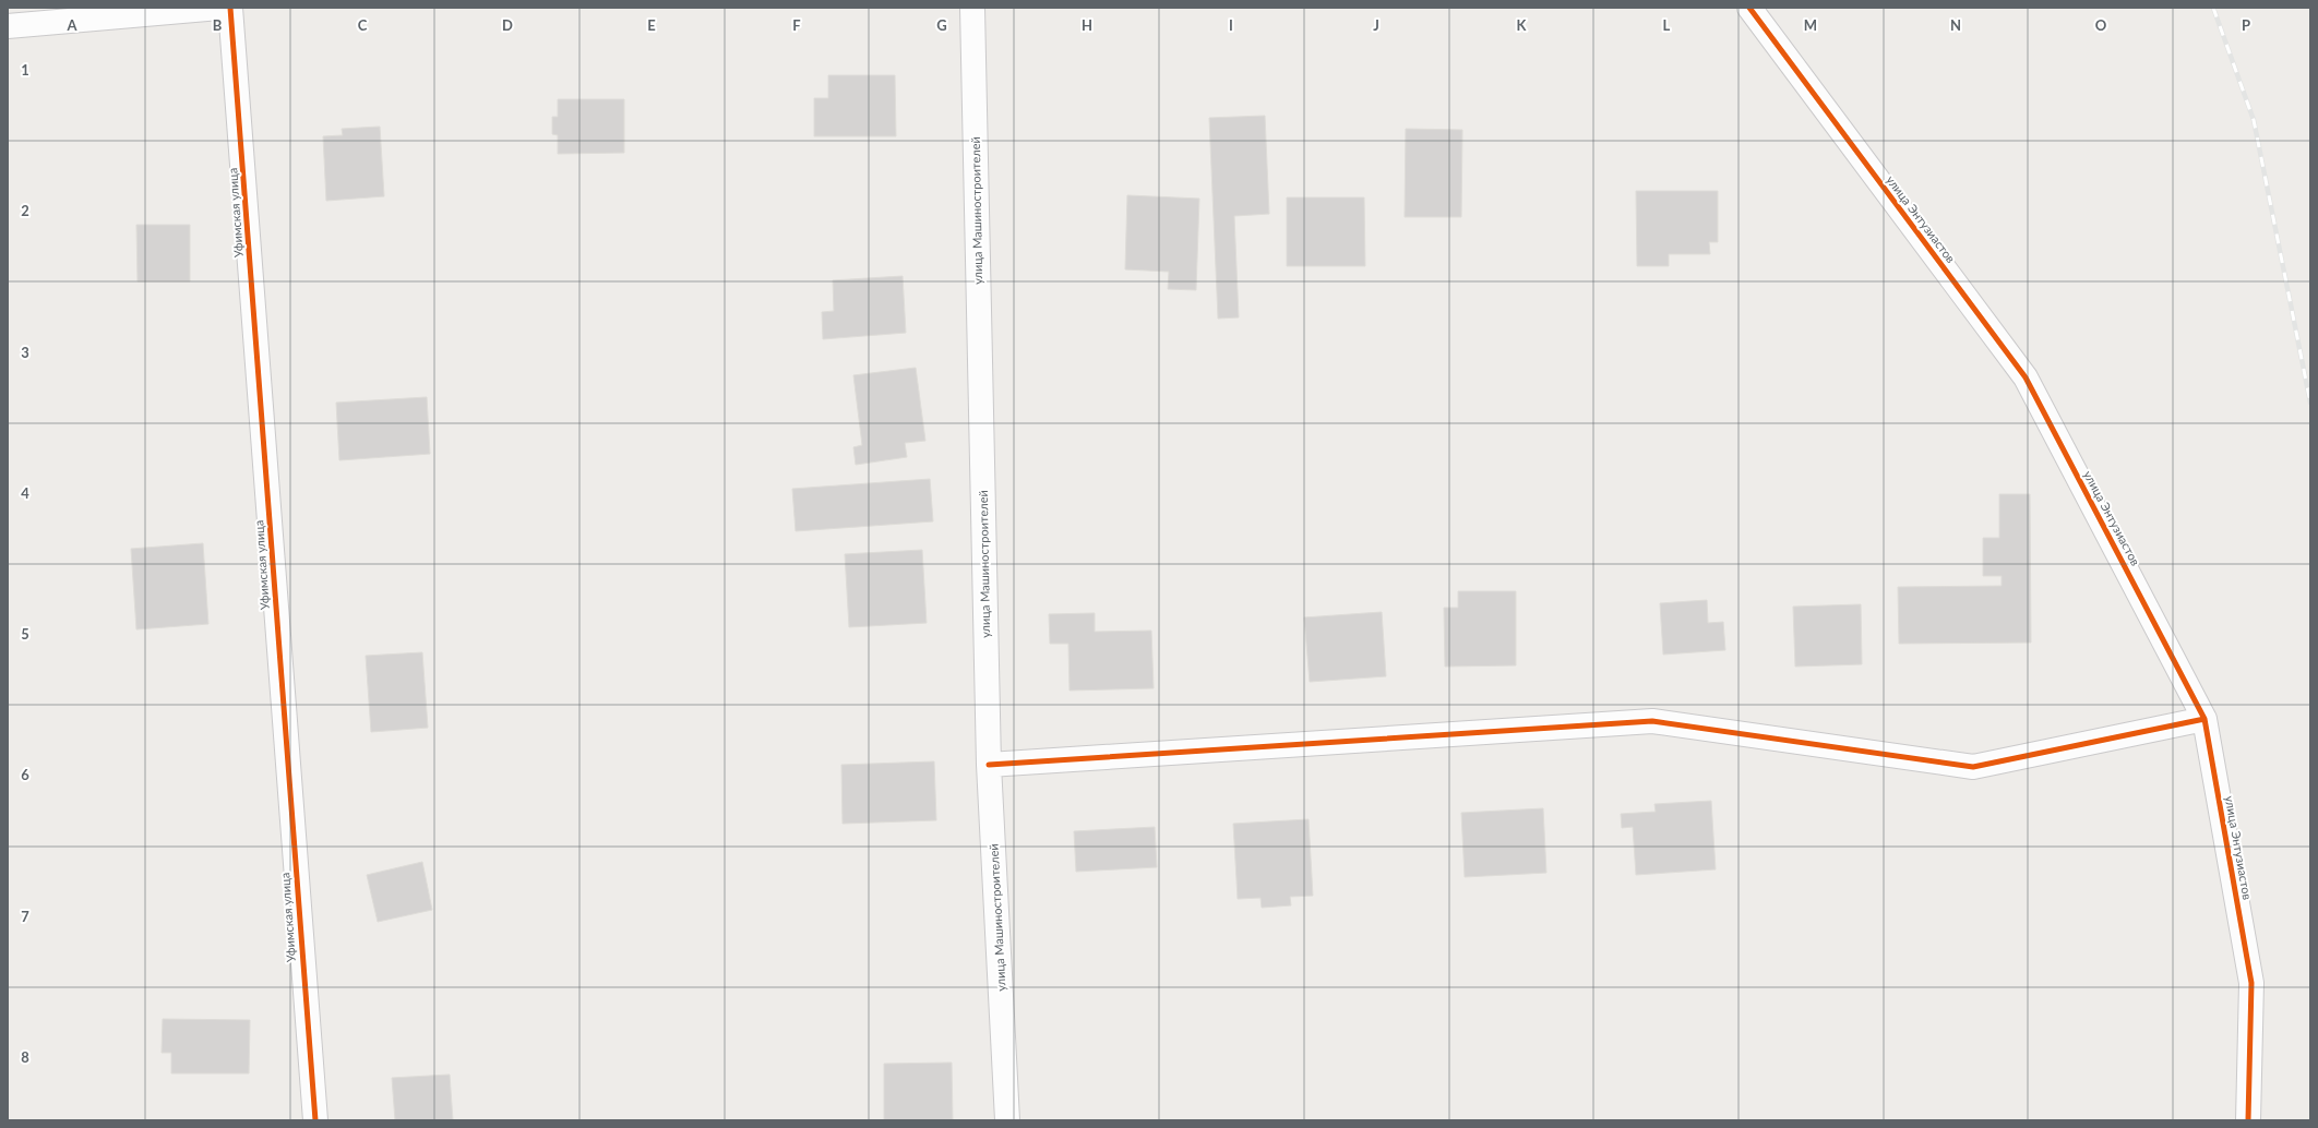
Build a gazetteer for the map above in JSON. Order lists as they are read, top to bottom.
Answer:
{
  "streets": {
    "street": ["улица Машиностроителей", "Уфимская улица", "улица Энтузиастов"]
  },
  "grid": {
    "columns": [
      "A",
      "B",
      "C",
      "D",
      "E",
      "F",
      "G",
      "H",
      "I",
      "J",
      "K",
      "L",
      "M",
      "N",
      "O",
      "P"
    ],
    "rows": [
      "1",
      "2",
      "3",
      "4",
      "5",
      "6",
      "7",
      "8"
    ]
  }
}
